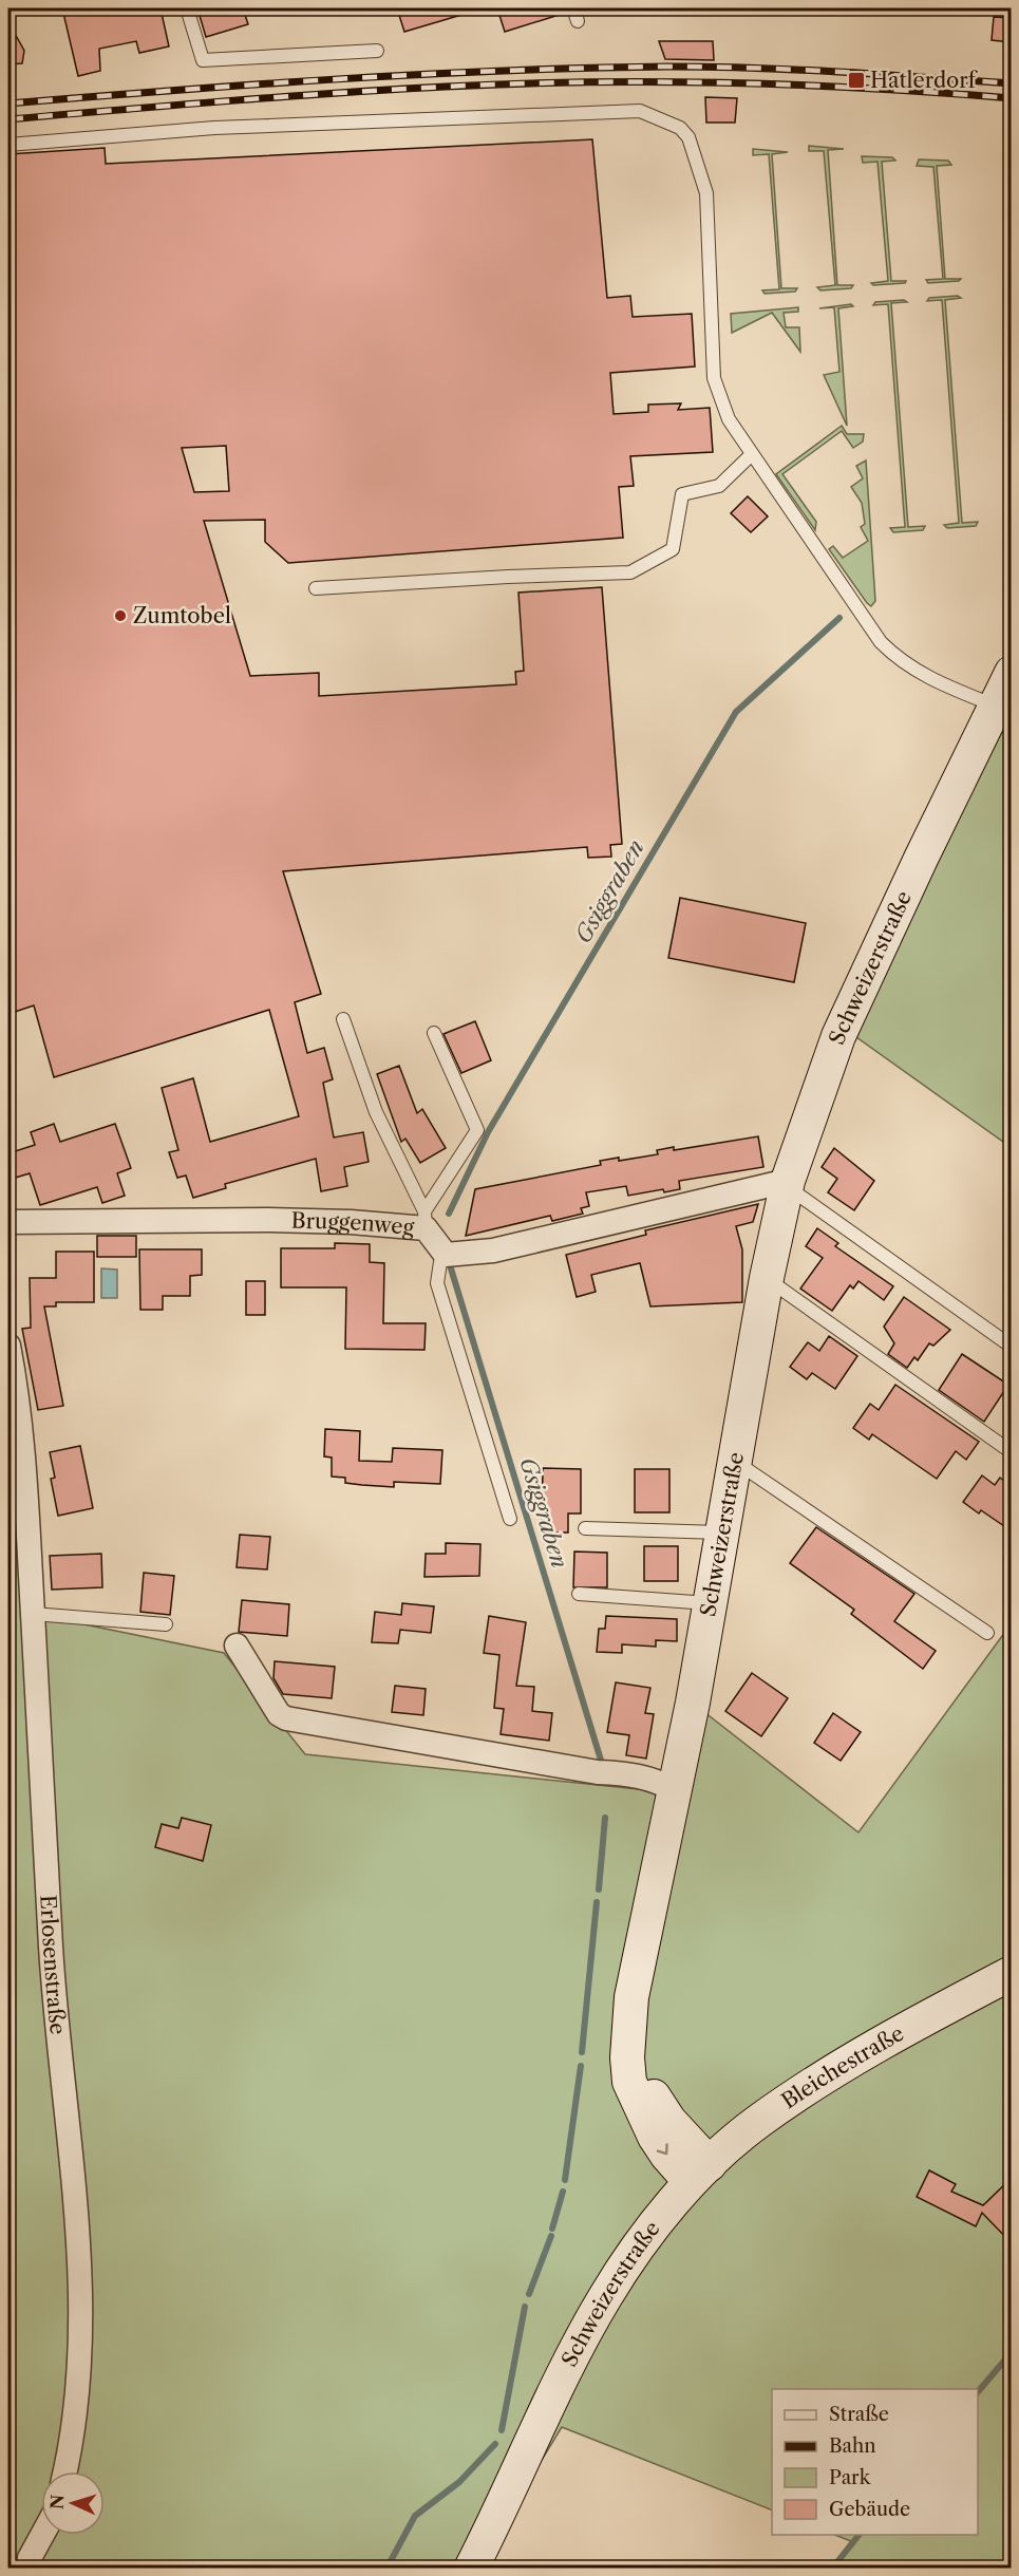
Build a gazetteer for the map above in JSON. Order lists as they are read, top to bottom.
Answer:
{
  "streets": {
    "street": [
      "Schweizerstraße",
      "Bruggenweg",
      "Erlosenstraße",
      "Bleichestraße"
    ]
  },
  "crossings": [
    ["Schweizerstraße", "Bleichestraße"]
  ],
  "water": ["Gsiggraben"],
  "places": {
    "transit": ["Hatlerdorf"],
    "other": ["Zumtobel"]
  },
  "legend": [
    "Straße",
    "Bahn",
    "Park",
    "Gebäude"
  ],
  "north": "left"
}
